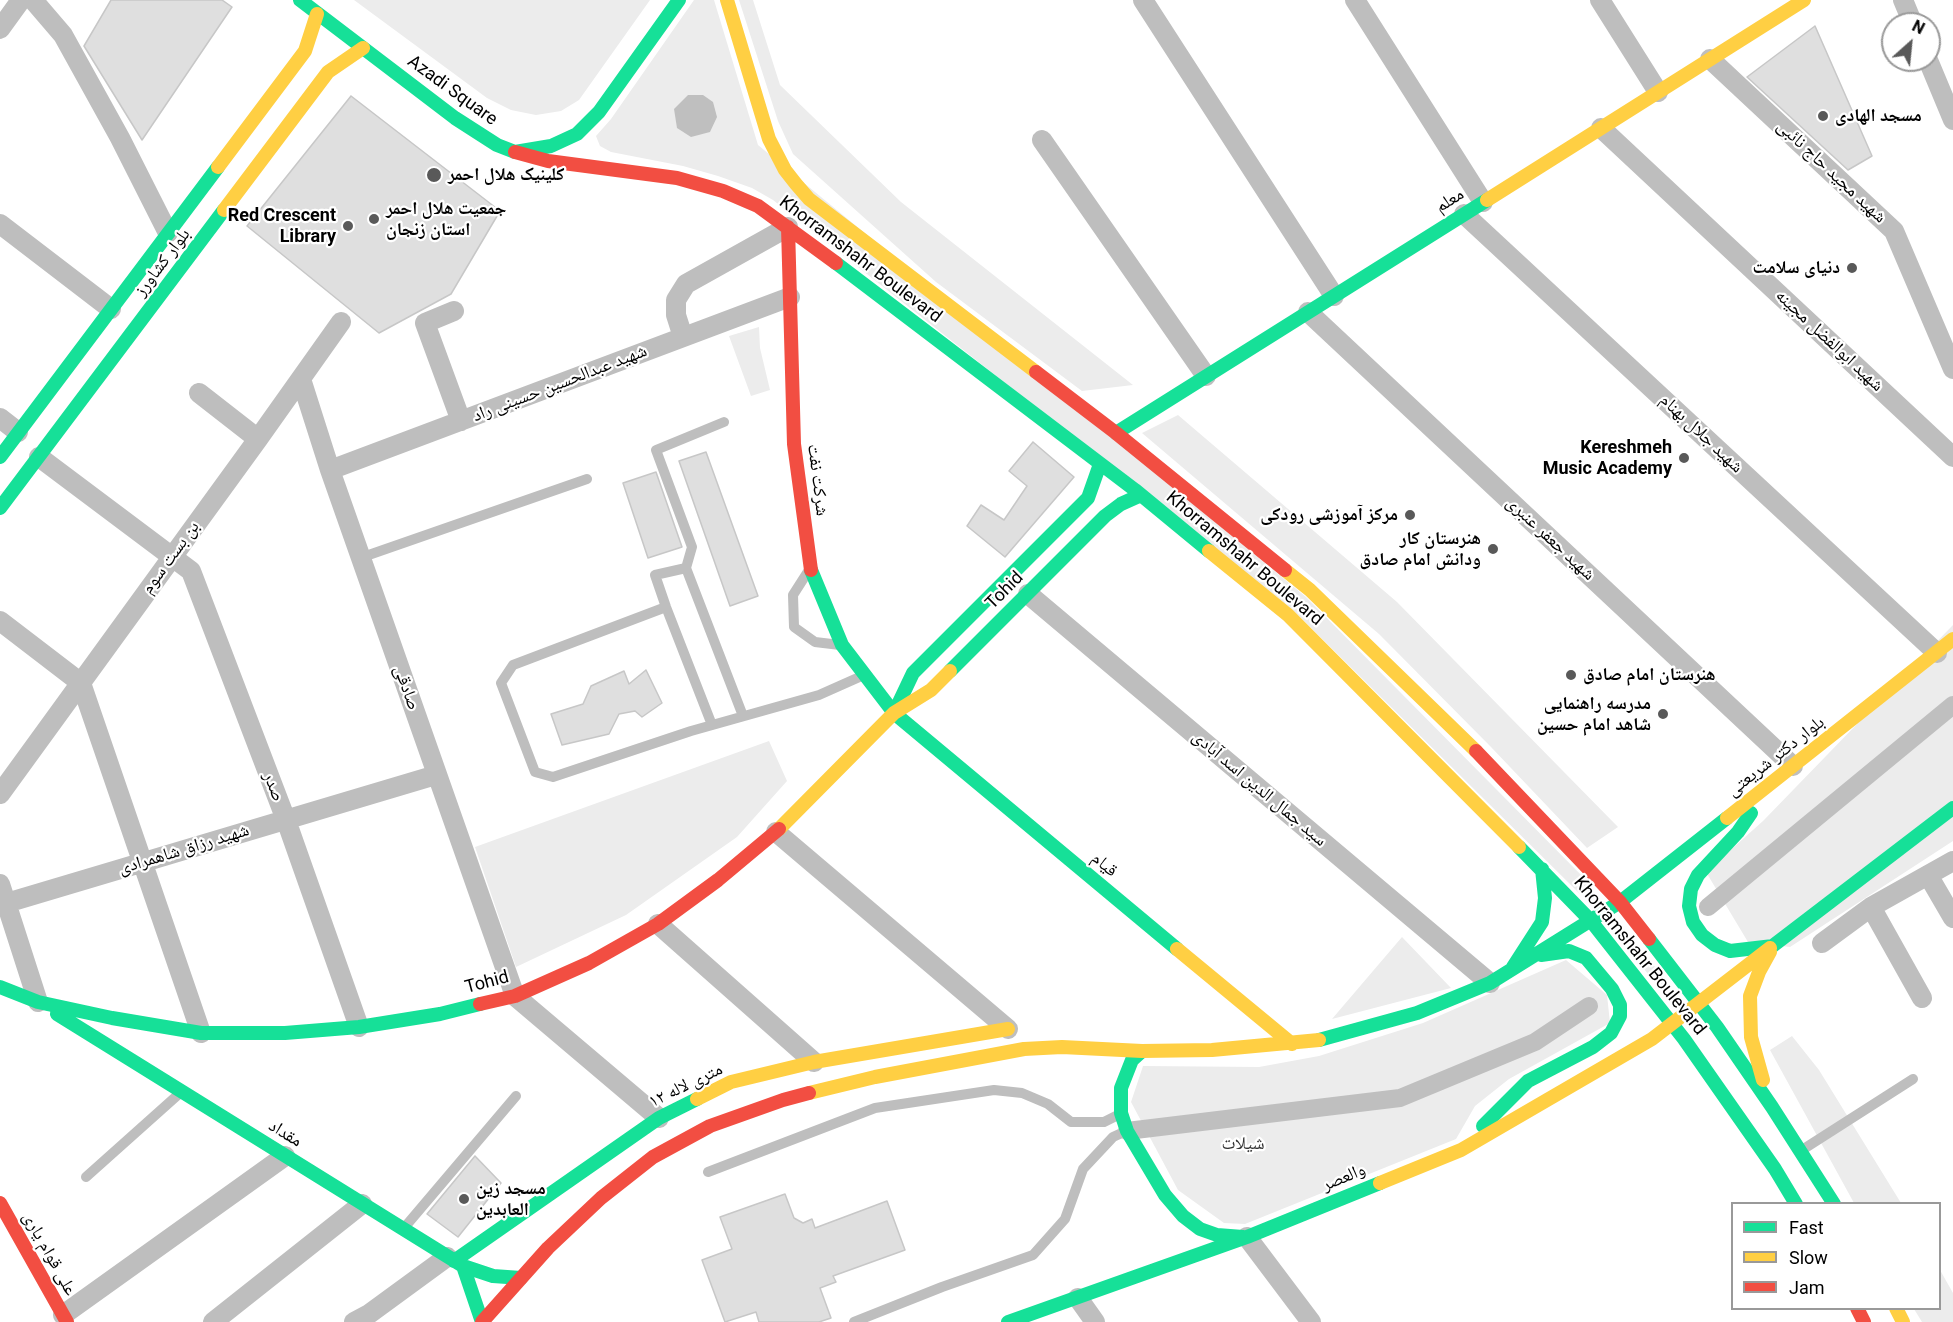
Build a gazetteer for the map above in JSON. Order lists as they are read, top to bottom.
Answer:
{
  "streets": {
    "main road": [
      "Azadi Square",
      "معلم",
      "Khorramshahr Boulevard",
      "بلوار کشاورز",
      "شرکت نفت",
      "Tohid",
      "بلوار دکتر شریعتی",
      "قیام",
      "۱۲ متری لاله",
      "مقداد",
      "والعصر",
      "علی قوام یاری"
    ],
    "street": [
      "شهید مجید حاج نائبی",
      "شهید ابوالفضل مجینه",
      "شهید عبدالحسین حسینی راد",
      "شهید جلال بهنام",
      "شهید جعفر عنبری",
      "بن بست سوم",
      "صادقی",
      "صدر",
      "سید جمال الدین اسد آبادی",
      "شهید رزاق شاهمرادی"
    ]
  },
  "crossings": [
    ["Azadi Square", "Khorramshahr Boulevard"],
    ["Azadi Square", "بلوار کشاورز"],
    ["شهید مجید حاج نائبی", "معلم"],
    ["معلم", "Khorramshahr Boulevard"],
    ["معلم", "شهید ابوالفضل مجینه"],
    ["معلم", "شهید جلال بهنام"],
    ["معلم", "شهید جعفر عنبری"],
    ["Khorramshahr Boulevard", "شرکت نفت"],
    ["Khorramshahr Boulevard", "Tohid"],
    ["Khorramshahr Boulevard", "بلوار دکتر شریعتی"],
    ["Khorramshahr Boulevard", "والعصر"],
    ["بلوار کشاورز", "صدر"],
    ["شهید عبدالحسین حسینی راد", "شرکت نفت"],
    ["شهید عبدالحسین حسینی راد", "صادقی"],
    ["شهید جلال بهنام", "بلوار دکتر شریعتی"],
    ["شرکت نفت", "Tohid"],
    ["شرکت نفت", "قیام"],
    ["شهید جعفر عنبری", "بلوار دکتر شریعتی"],
    ["بن بست سوم", "صادقی"],
    ["بن بست سوم", "صدر"],
    ["Tohid", "صادقی"],
    ["Tohid", "صدر"],
    ["Tohid", "سید جمال الدین اسد آبادی"],
    ["Tohid", "قیام"],
    ["Tohid", "مقداد"],
    ["صادقی", "شهید رزاق شاهمرادی"],
    ["بلوار دکتر شریعتی", "سید جمال الدین اسد آبادی"],
    ["بلوار دکتر شریعتی", "قیام"],
    ["بلوار دکتر شریعتی", "مقداد"],
    ["صدر", "شهید رزاق شاهمرادی"],
    ["۱۲ متری لاله", "مقداد"]
  ],
  "parks": ["شیلات"],
  "places": [
    "مسجد الهادی",
    "کلینیک هلال احمر",
    "جمعیت هلال احمر استان زنجان",
    "Red Crescent Library",
    "دنیای سلامت",
    "Kereshmeh Music Academy",
    "مرکز آموزشی رودکی",
    "هنرستان کار ودانش امام صادق",
    "هنرستان امام صادق",
    "مدرسه راهنمایی شاهد امام حسین",
    "مسجد زین العابدین"
  ],
  "legend": ["Fast", "Slow", "Jam"],
  "north": "top right"
}
